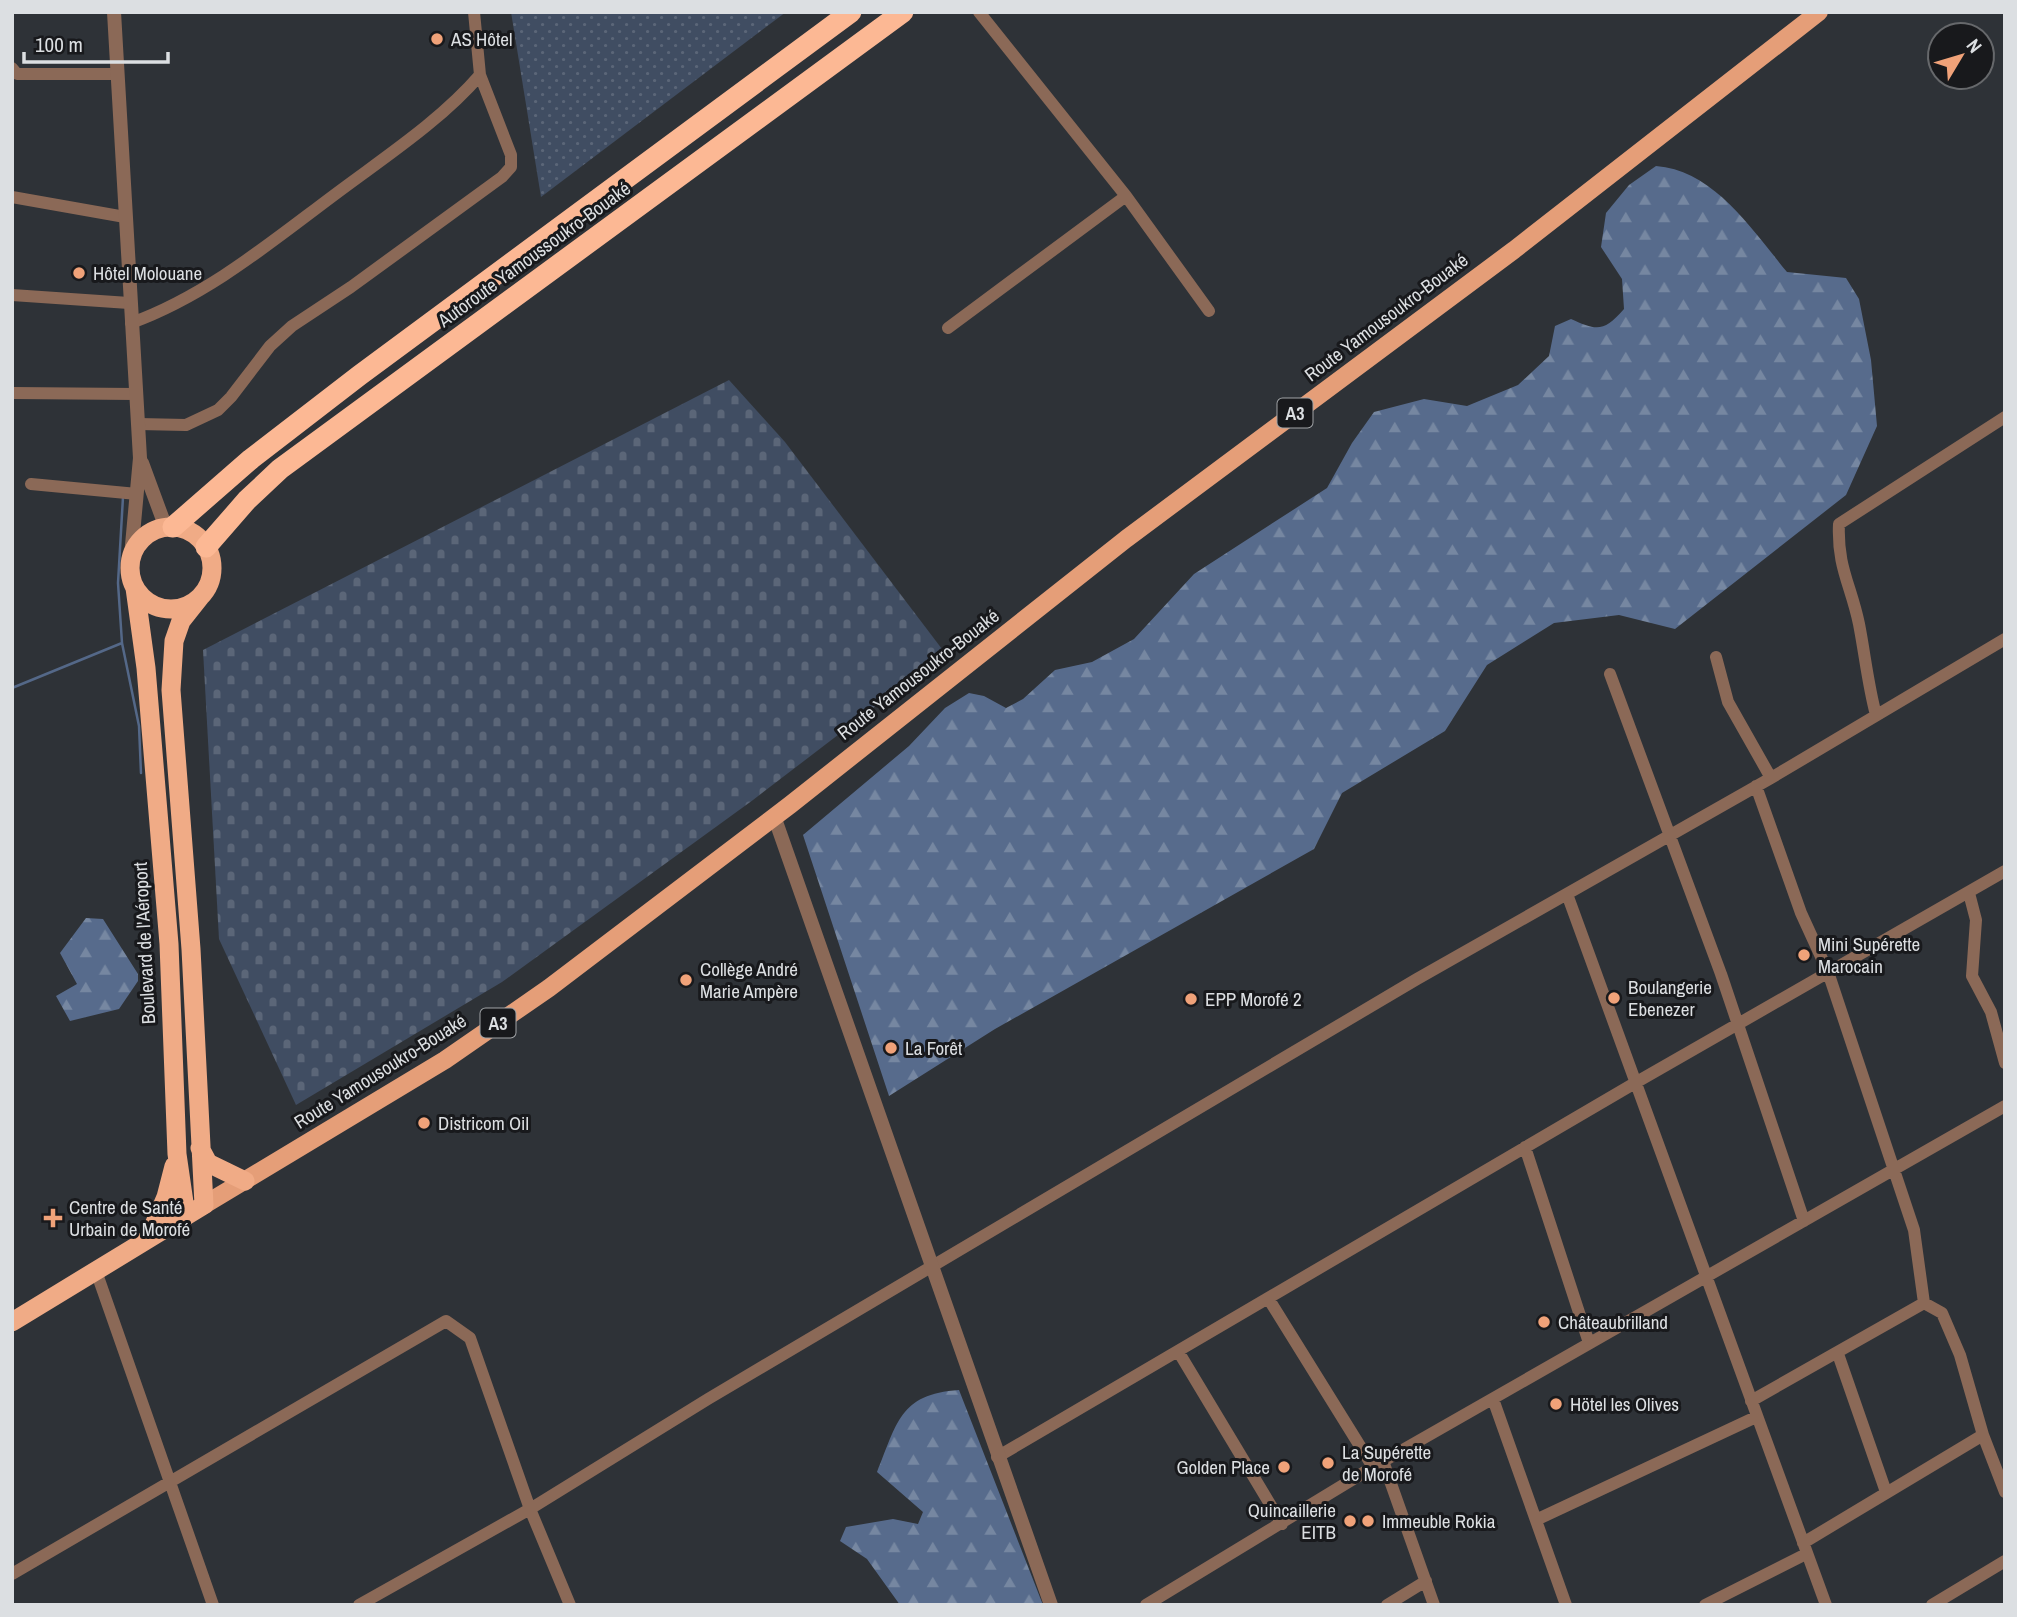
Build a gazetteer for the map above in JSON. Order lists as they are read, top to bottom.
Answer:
{
  "streets": {
    "highway": [
      "Autoroute Yamoussoukro-Bouaké",
      "Route Yamousoukro-Bouaké",
      "A3",
      "Boulevard de l'Aéroport"
    ]
  },
  "crossings": [
    ["Autoroute Yamoussoukro-Bouaké", "Boulevard de l'Aéroport"],
    ["Route Yamousoukro-Bouaké", "Boulevard de l'Aéroport"]
  ],
  "places": {
    "other": [
      "AS Hôtel",
      "Hôtel Molouane",
      "Mini Supérette Marocain",
      "Collège André Marie Ampère",
      "Boulangerie Ebenezer",
      "EPP Morofé 2",
      "La Forêt",
      "Districom Oil",
      "Châteaubrilland",
      "Hötel les Olives",
      "La Supérette de Morofé",
      "Golden Place",
      "Quincaillerie EITB",
      "Immeuble Rokia"
    ],
    "health": ["Centre de Santé Urbain de Morofé"]
  },
  "scale_bar": "100 m",
  "north": "top right"
}
